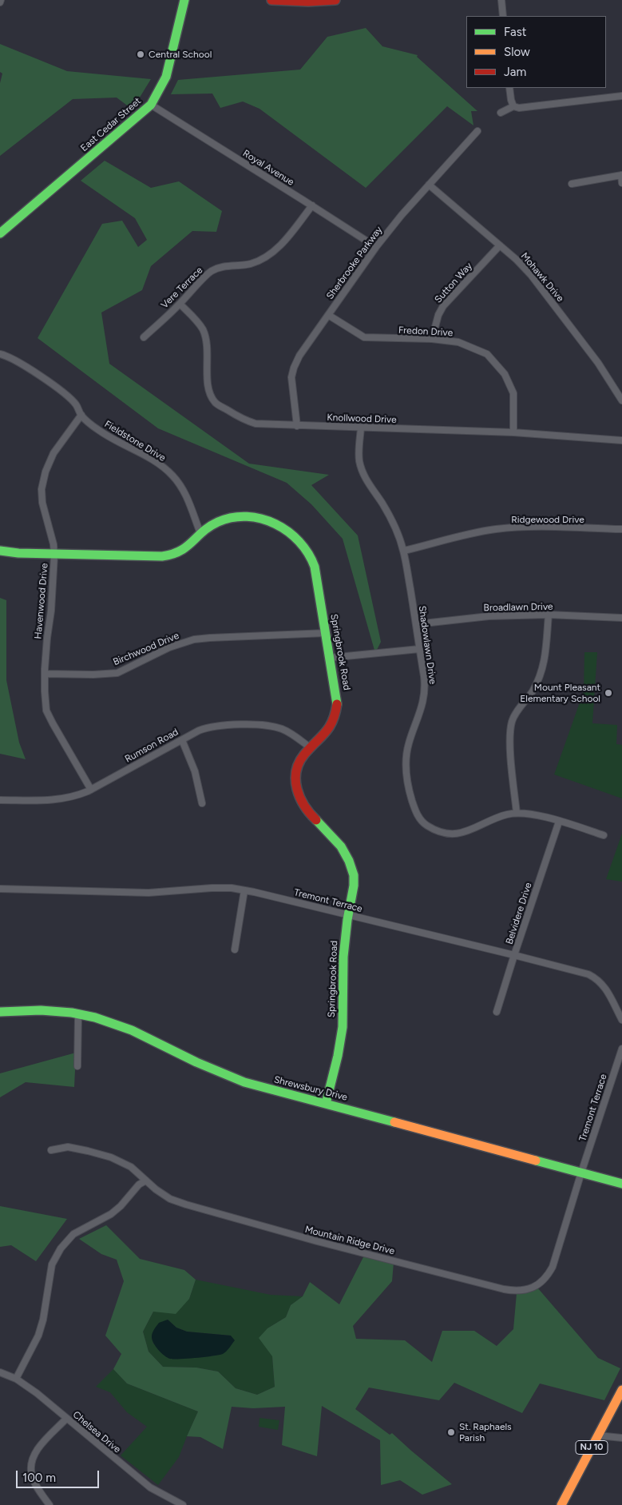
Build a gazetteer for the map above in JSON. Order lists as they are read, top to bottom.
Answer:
{
  "streets": {
    "street": [
      "East Cedar Street",
      "Royal Avenue",
      "Sherbrooke Parkway",
      "Mohawk Drive",
      "Sutton Way",
      "Vere Terrace",
      "Fredon Drive",
      "Knollwood Drive",
      "Fieldstone Drive",
      "Ridgewood Drive",
      "Havenwood Drive",
      "Broadlawn Drive",
      "Shadowlawn Drive",
      "Birchwood Drive",
      "Springbrook Road",
      "Rumson Road",
      "Tremont Terrace",
      "Belvidere Drive",
      "Shrewsbury Drive",
      "Mountain Ridge Drive",
      "Chelsea Drive",
      "NJ 10"
    ]
  },
  "crossings": [
    ["East Cedar Street", "Royal Avenue"],
    ["Royal Avenue", "Sherbrooke Parkway"],
    ["Royal Avenue", "Vere Terrace"],
    ["Sherbrooke Parkway", "Mohawk Drive"],
    ["Sherbrooke Parkway", "Fredon Drive"],
    ["Sherbrooke Parkway", "Knollwood Drive"],
    ["Mohawk Drive", "Sutton Way"],
    ["Sutton Way", "Fredon Drive"],
    ["Vere Terrace", "Knollwood Drive"],
    ["Fredon Drive", "Knollwood Drive"],
    ["Knollwood Drive", "Shadowlawn Drive"],
    ["Fieldstone Drive", "Havenwood Drive"],
    ["Fieldstone Drive", "Springbrook Road"],
    ["Ridgewood Drive", "Shadowlawn Drive"],
    ["Havenwood Drive", "Birchwood Drive"],
    ["Havenwood Drive", "Springbrook Road"],
    ["Havenwood Drive", "Rumson Road"],
    ["Broadlawn Drive", "Shadowlawn Drive"],
    ["Shadowlawn Drive", "Belvidere Drive"],
    ["Birchwood Drive", "Springbrook Road"],
    ["Springbrook Road", "Rumson Road"],
    ["Springbrook Road", "Tremont Terrace"],
    ["Springbrook Road", "Shrewsbury Drive"],
    ["Tremont Terrace", "Belvidere Drive"],
    ["Tremont Terrace", "Shrewsbury Drive"],
    ["Tremont Terrace", "Mountain Ridge Drive"],
    ["Shrewsbury Drive", "Mountain Ridge Drive"]
  ],
  "places": ["Central School", "Mount Pleasant Elementary School", "St. Raphaels Parish"],
  "legend": ["Fast", "Slow", "Jam"],
  "scale_bar": "100 m"
}
